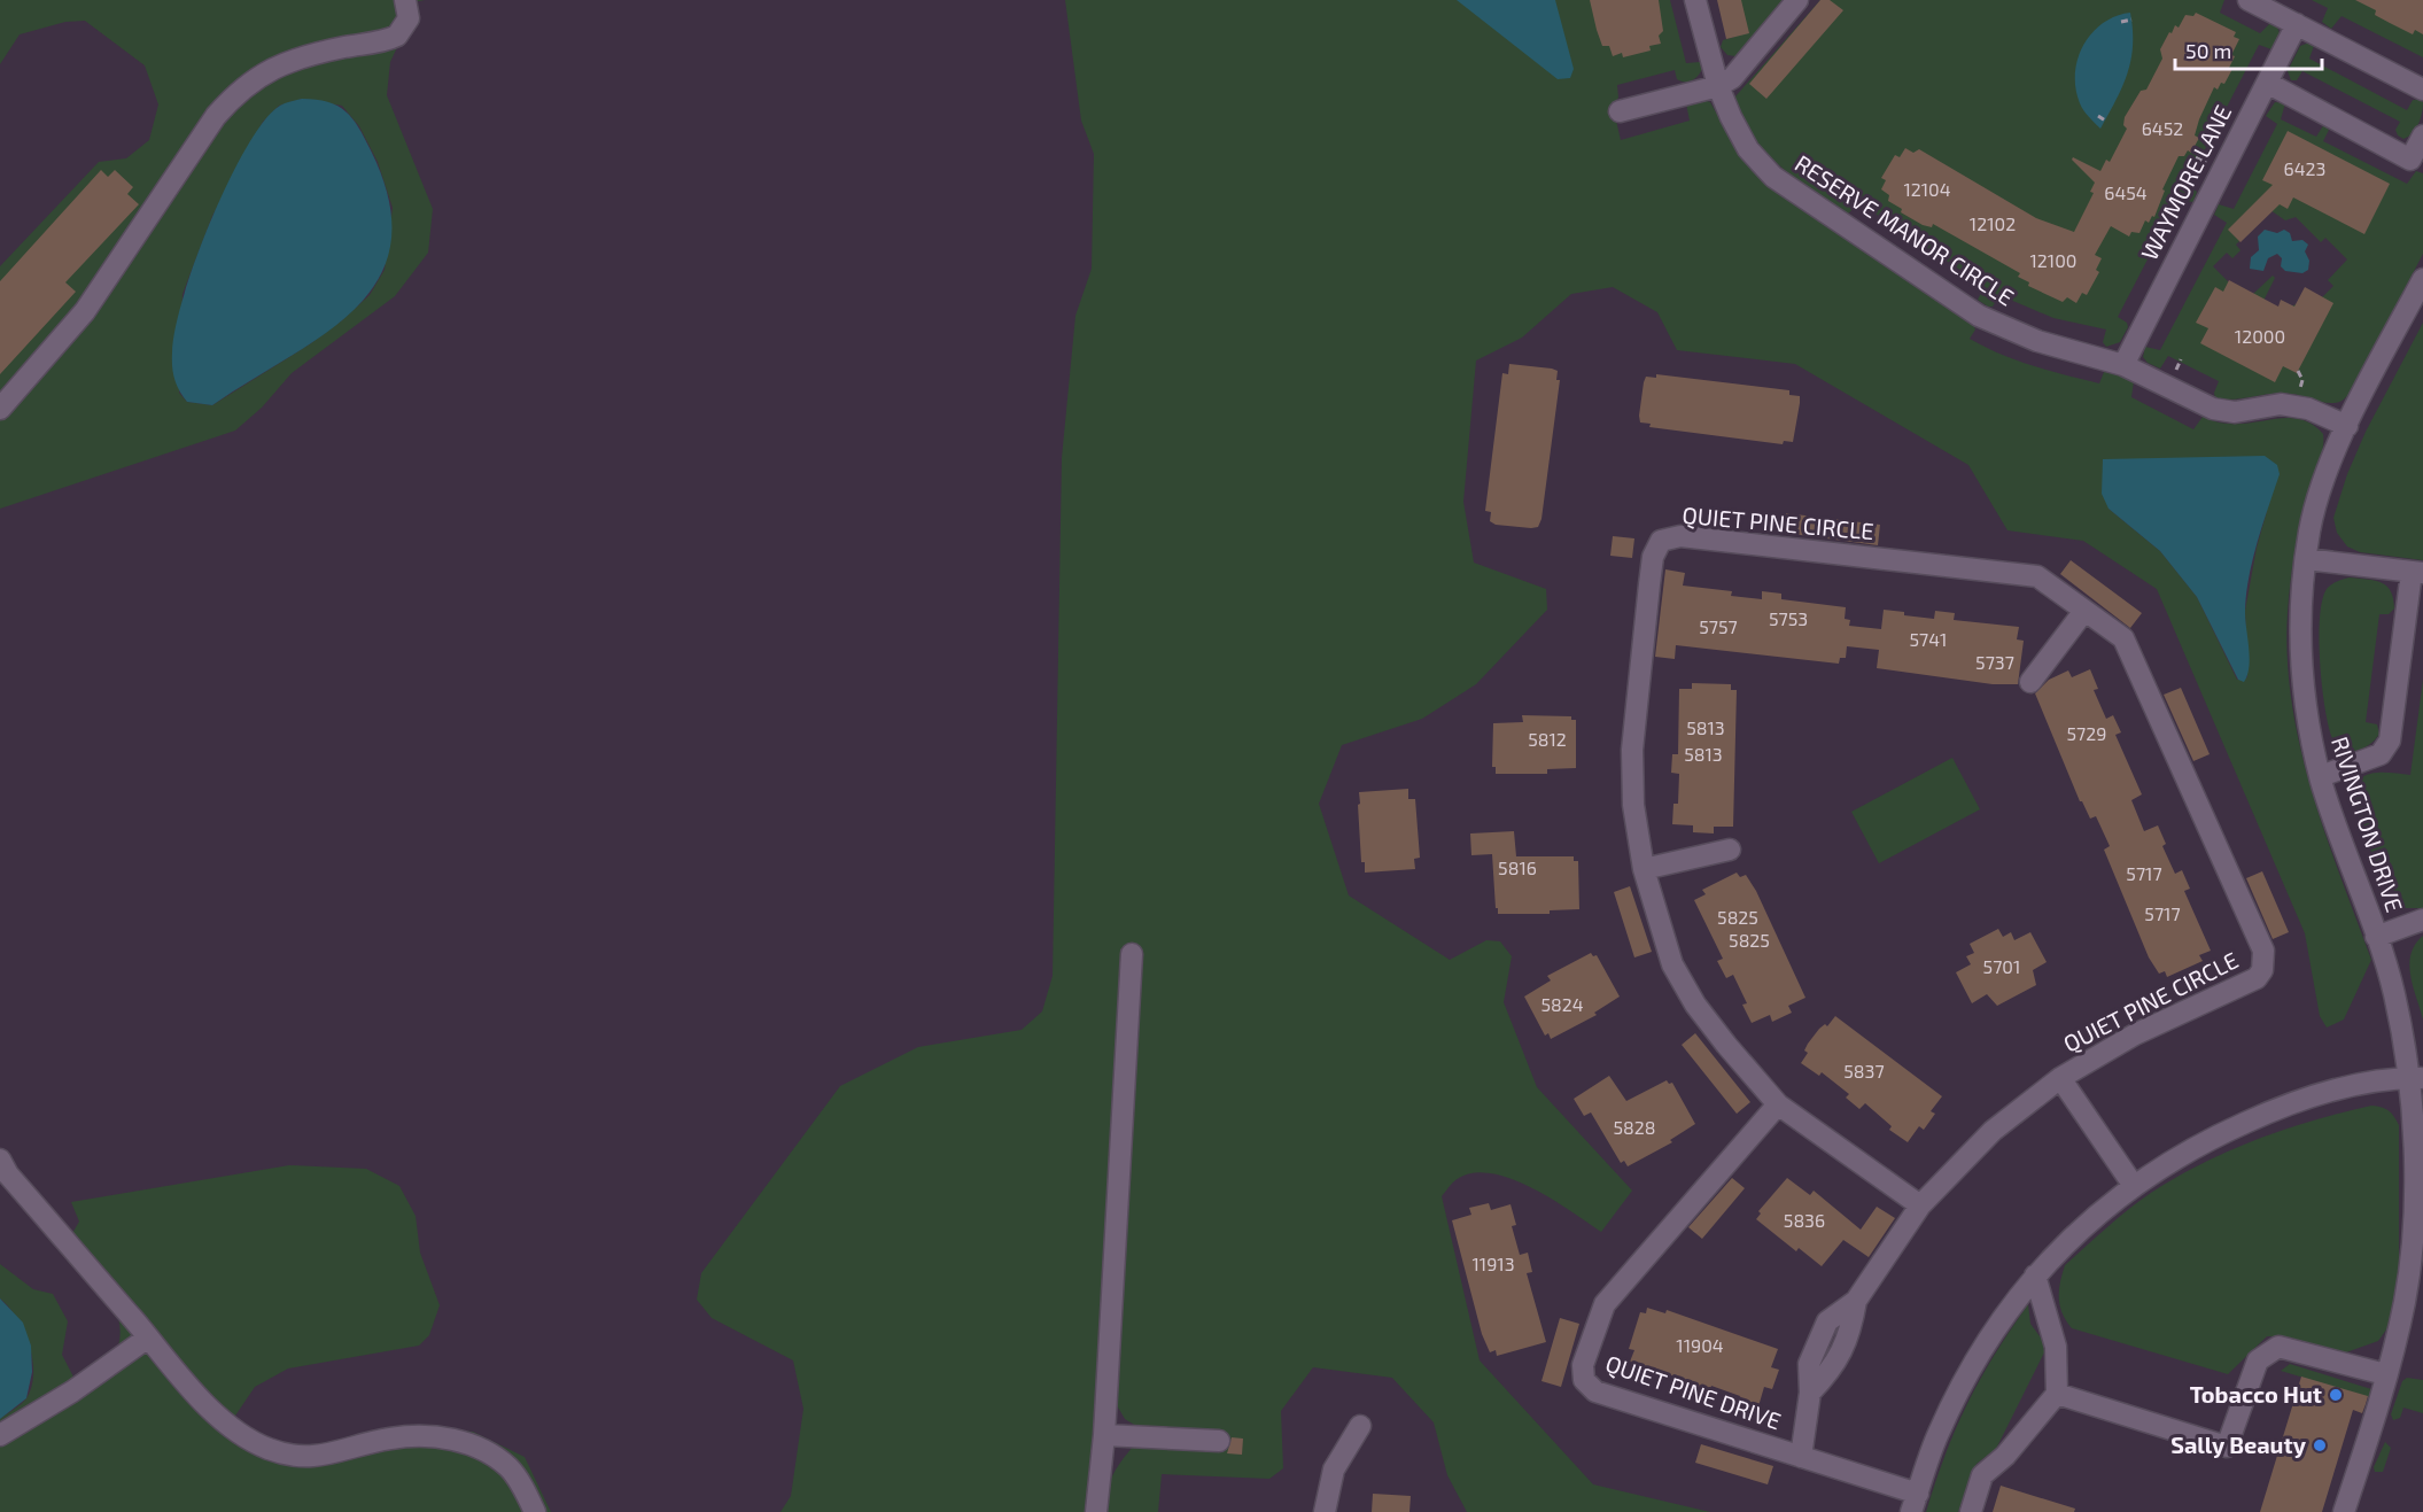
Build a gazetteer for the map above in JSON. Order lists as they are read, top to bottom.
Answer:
{
  "streets": {
    "street": [
      "WAYMORE LANE",
      "RESERVE MANOR CIRCLE",
      "QUIET PINE CIRCLE",
      "RIVINGTON DRIVE",
      "QUIET PINE DRIVE"
    ]
  },
  "crossings": [
    ["WAYMORE LANE", "RESERVE MANOR CIRCLE"],
    ["RESERVE MANOR CIRCLE", "RIVINGTON DRIVE"],
    ["QUIET PINE CIRCLE", "QUIET PINE DRIVE"]
  ],
  "places": ["Tobacco Hut", "Sally Beauty"],
  "house_numbers": [
    "6452",
    "6423",
    "12104",
    "6454",
    "12102",
    "12100",
    "12000",
    "5753",
    "5757",
    "5741",
    "5737",
    "5813",
    "5729",
    "5812",
    "5813",
    "5816",
    "5717",
    "5717",
    "5825",
    "5825",
    "5701",
    "5824",
    "5837",
    "5828",
    "5836",
    "11913",
    "11904"
  ],
  "scale_bar": "50 m"
}
